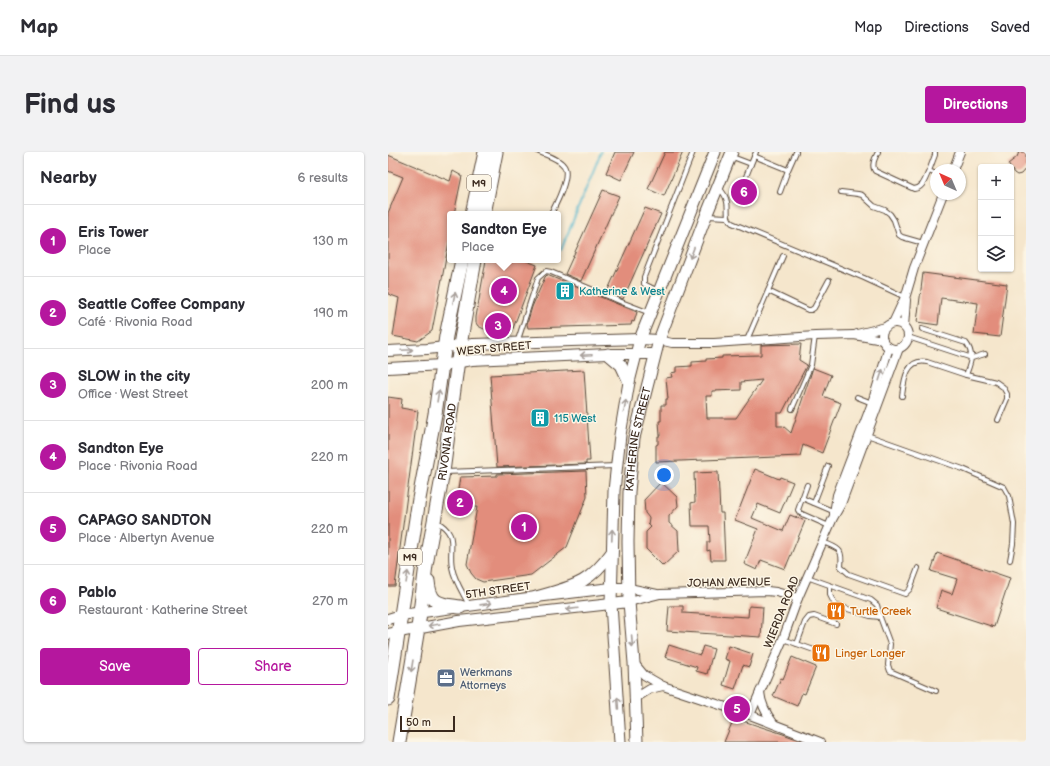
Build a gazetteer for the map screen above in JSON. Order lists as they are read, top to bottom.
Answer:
{
  "streets": {
    "main road": ["M9", "KATHERINE STREET", "RIVONIA ROAD"],
    "street": [
      "WEST STREET",
      "JOHAN AVENUE",
      "5TH STREET",
      "WIERDA ROAD"
    ]
  },
  "crossings": [
    ["WEST STREET", "KATHERINE STREET"],
    ["WEST STREET", "RIVONIA ROAD"],
    ["WEST STREET", "WIERDA ROAD"],
    ["KATHERINE STREET", "JOHAN AVENUE"],
    ["KATHERINE STREET", "5TH STREET"],
    ["RIVONIA ROAD", "5TH STREET"],
    ["JOHAN AVENUE", "5TH STREET"],
    ["JOHAN AVENUE", "WIERDA ROAD"]
  ],
  "places": {
    "building": ["Katherine & West", "115 West"],
    "restaurant": ["Turtle Creek", "Linger Longer"],
    "office": ["Werkmans Attorneys"]
  },
  "scale_bar": "50 m",
  "north": "top left",
  "page": {
    "header": "Map",
    "nav": ["Map", "Directions", "Saved"],
    "buttons": [
      "Directions",
      ["Save", "Share"]
    ],
    "title": "Find us",
    "heading": ["Nearby", "6 results"],
    "map_buttons": ["+", "−"],
    "pins": [
      "6",
      "4",
      "3",
      "2",
      "1",
      "5"
    ],
    "list": [
      {
        "mark": "1",
        "name": "Eris Tower",
        "note": "Place",
        "value": "130 m"
      },
      {
        "mark": "2",
        "name": "Seattle Coffee Company",
        "note": "Café · Rivonia Road",
        "value": "190 m"
      },
      {
        "mark": "3",
        "name": "SLOW in the city",
        "note": "Office · West Street",
        "value": "200 m"
      },
      {
        "mark": "4",
        "name": "Sandton Eye",
        "note": "Place · Rivonia Road",
        "value": "220 m"
      },
      {
        "mark": "5",
        "name": "CAPAGO SANDTON",
        "note": "Place · Albertyn Avenue",
        "value": "220 m"
      },
      {
        "mark": "6",
        "name": "Pablo",
        "note": "Restaurant · Katherine Street",
        "value": "270 m"
      }
    ],
    "popup": ["Sandton Eye", "Place"],
    "scale": "50 m"
  }
}
